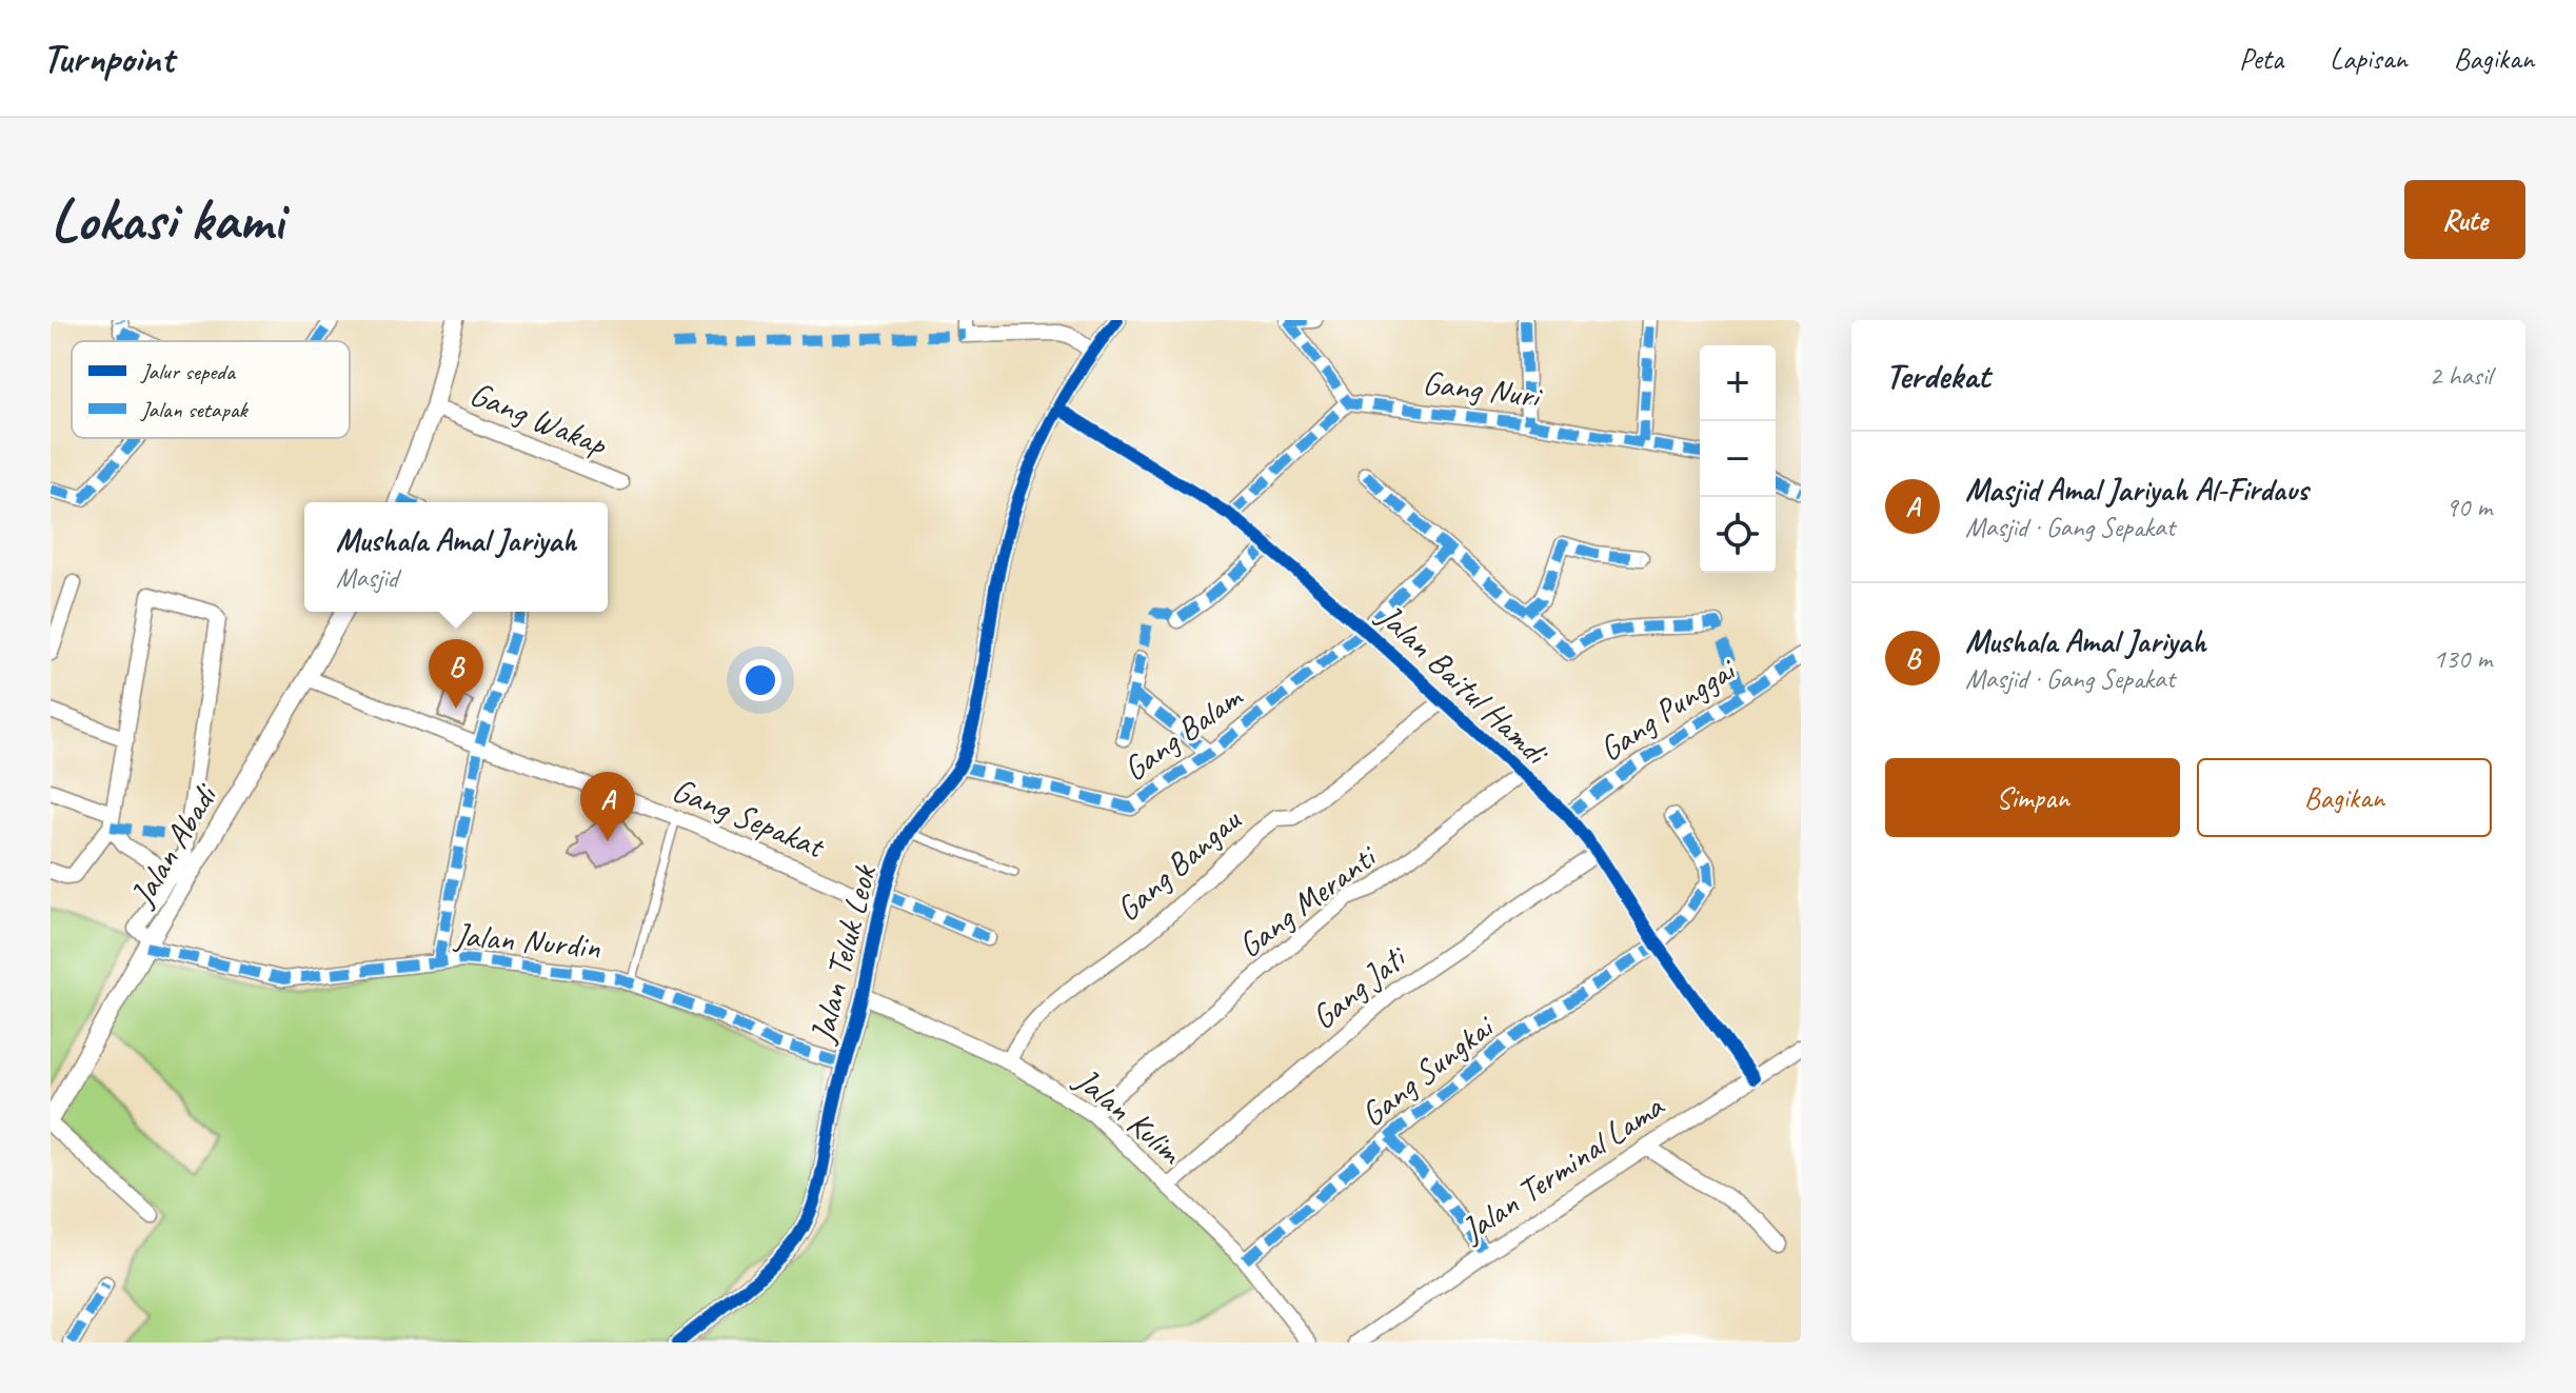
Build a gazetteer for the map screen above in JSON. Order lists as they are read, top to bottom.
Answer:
{
  "streets": {
    "street": [
      "Gang Nuri",
      "Gang Wakap",
      "Jalan Baitul Hamdi",
      "Gang Punggai",
      "Gang Balam",
      "Gang Sepakat",
      "Jalan Abadi",
      "Gang Bangau",
      "Gang Meranti",
      "Jalan Nurdin",
      "Jalan Teluk Leok",
      "Gang Jati",
      "Gang Sungkai",
      "Jalan Kulim",
      "Jalan Terminal Lama"
    ]
  },
  "crossings": [
    ["Jalan Baitul Hamdi", "Gang Punggai"],
    ["Jalan Baitul Hamdi", "Gang Balam"],
    ["Jalan Baitul Hamdi", "Gang Bangau"],
    ["Jalan Baitul Hamdi", "Gang Meranti"],
    ["Jalan Baitul Hamdi", "Jalan Teluk Leok"],
    ["Jalan Baitul Hamdi", "Gang Jati"],
    ["Jalan Baitul Hamdi", "Gang Sungkai"],
    ["Jalan Baitul Hamdi", "Jalan Terminal Lama"],
    ["Gang Balam", "Jalan Teluk Leok"],
    ["Gang Sepakat", "Jalan Abadi"],
    ["Gang Sepakat", "Jalan Teluk Leok"],
    ["Jalan Abadi", "Jalan Nurdin"],
    ["Gang Bangau", "Jalan Kulim"],
    ["Gang Meranti", "Jalan Kulim"],
    ["Jalan Nurdin", "Jalan Teluk Leok"],
    ["Jalan Teluk Leok", "Jalan Kulim"],
    ["Gang Jati", "Jalan Kulim"],
    ["Gang Sungkai", "Jalan Kulim"]
  ],
  "legend": ["Jalur sepeda", "Jalan setapak"],
  "page": {
    "header": "Turnpoint",
    "nav": ["Peta", "Lapisan", "Bagikan"],
    "buttons": [
      "Rute",
      ["Simpan", "Bagikan"]
    ],
    "title": "Lokasi kami",
    "heading": ["Terdekat", "2 hasil"],
    "map_buttons": ["+", "−"],
    "list": [
      {
        "mark": "A",
        "name": "Masjid Amal Jariyah Al-Firdaus",
        "note": "Masjid · Gang Sepakat",
        "value": "90 m"
      },
      {
        "mark": "B",
        "name": "Mushala Amal Jariyah",
        "note": "Masjid · Gang Sepakat",
        "value": "130 m"
      }
    ],
    "popup": ["Mushala Amal Jariyah", "Masjid"],
    "pins": ["B", "A"]
  }
}
